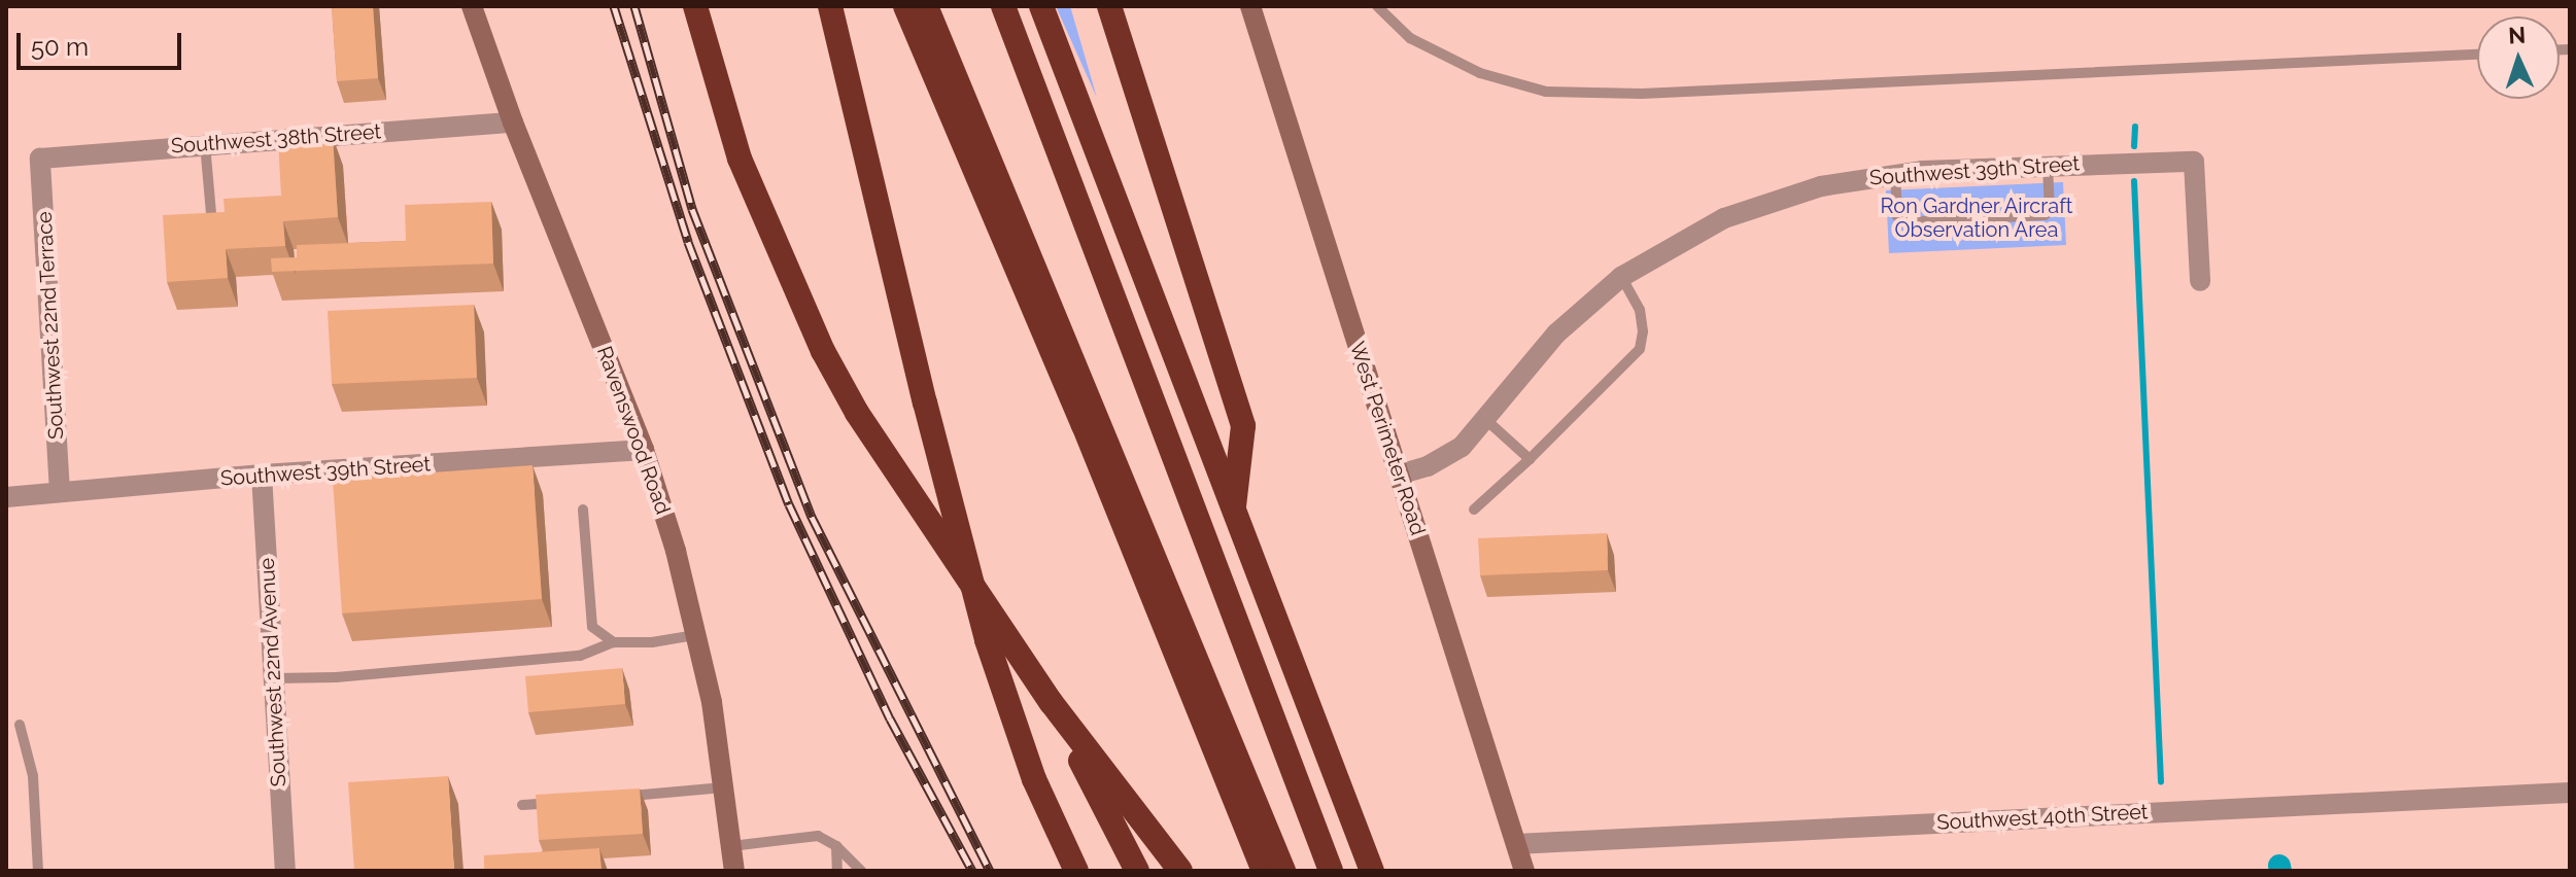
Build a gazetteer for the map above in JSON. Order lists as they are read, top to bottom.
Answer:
{
  "streets": {
    "street": [
      "Southwest 38th Street",
      "Southwest 39th Street",
      "Southwest 22nd Terrace",
      "Ravenswood Road",
      "West Perimeter Road",
      "Southwest 22nd Avenue",
      "Southwest 40th Street"
    ]
  },
  "crossings": [
    ["Southwest 38th Street", "Southwest 22nd Terrace"],
    ["Southwest 38th Street", "Ravenswood Road"],
    ["Southwest 39th Street", "Southwest 22nd Terrace"],
    ["Southwest 39th Street", "Ravenswood Road"],
    ["Southwest 39th Street", "West Perimeter Road"],
    ["Southwest 39th Street", "Southwest 22nd Avenue"],
    ["West Perimeter Road", "Southwest 40th Street"]
  ],
  "parks": ["Ron Gardner Aircraft Observation Area"],
  "scale_bar": "50 m",
  "north": "top"
}
